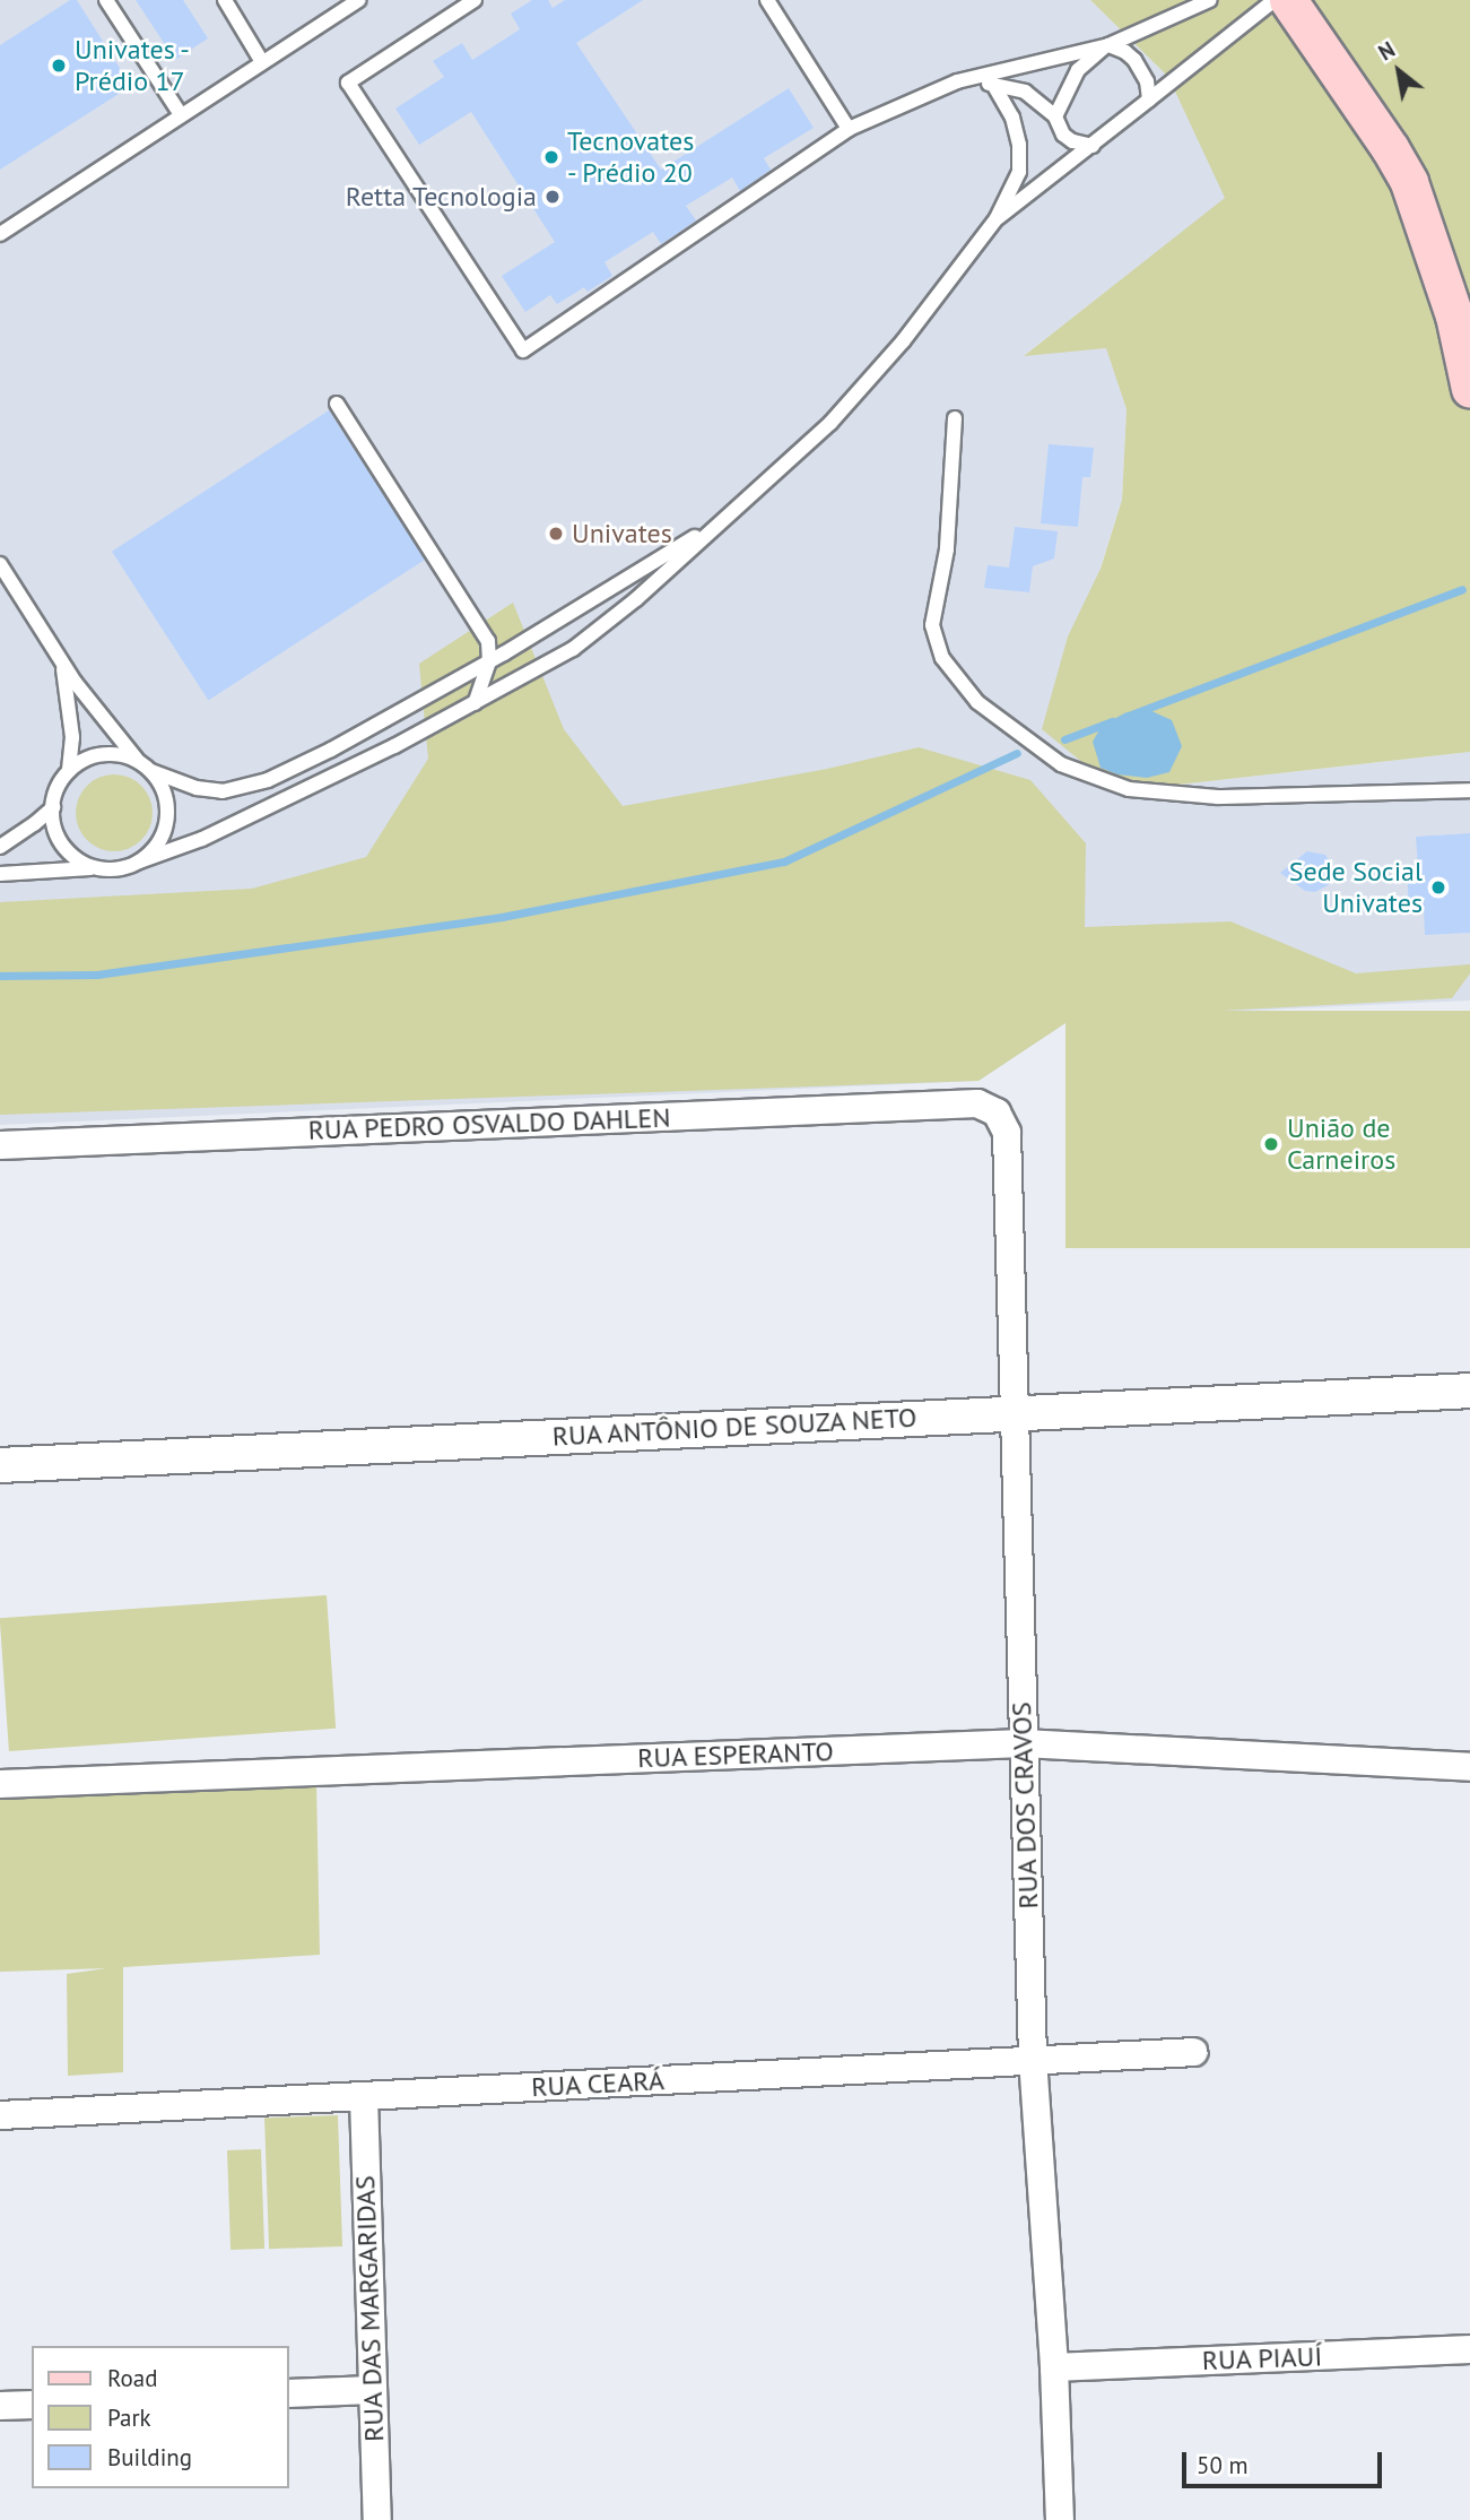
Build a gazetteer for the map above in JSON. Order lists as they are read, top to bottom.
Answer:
{
  "streets": {
    "street": [
      "RUA PEDRO OSVALDO DAHLEN",
      "RUA ANTÔNIO DE SOUZA NETO",
      "RUA ESPERANTO",
      "RUA DOS CRAVOS",
      "RUA CEARÁ",
      "RUA DAS MARGARIDAS",
      "RUA PIAUÍ"
    ]
  },
  "crossings": [
    ["RUA PEDRO OSVALDO DAHLEN", "RUA DOS CRAVOS"],
    ["RUA ANTÔNIO DE SOUZA NETO", "RUA DOS CRAVOS"],
    ["RUA ESPERANTO", "RUA DOS CRAVOS"],
    ["RUA DOS CRAVOS", "RUA CEARÁ"],
    ["RUA DOS CRAVOS", "RUA PIAUÍ"],
    ["RUA CEARÁ", "RUA DAS MARGARIDAS"]
  ],
  "places": [
    "Univates - Prédio 17",
    "Tecnovates - Prédio 20",
    "Retta Tecnologia",
    "Univates",
    "Sede Social Univates",
    "União de Carneiros"
  ],
  "legend": ["Road", "Park", "Building"],
  "scale_bar": "50 m",
  "north": "top left"
}
